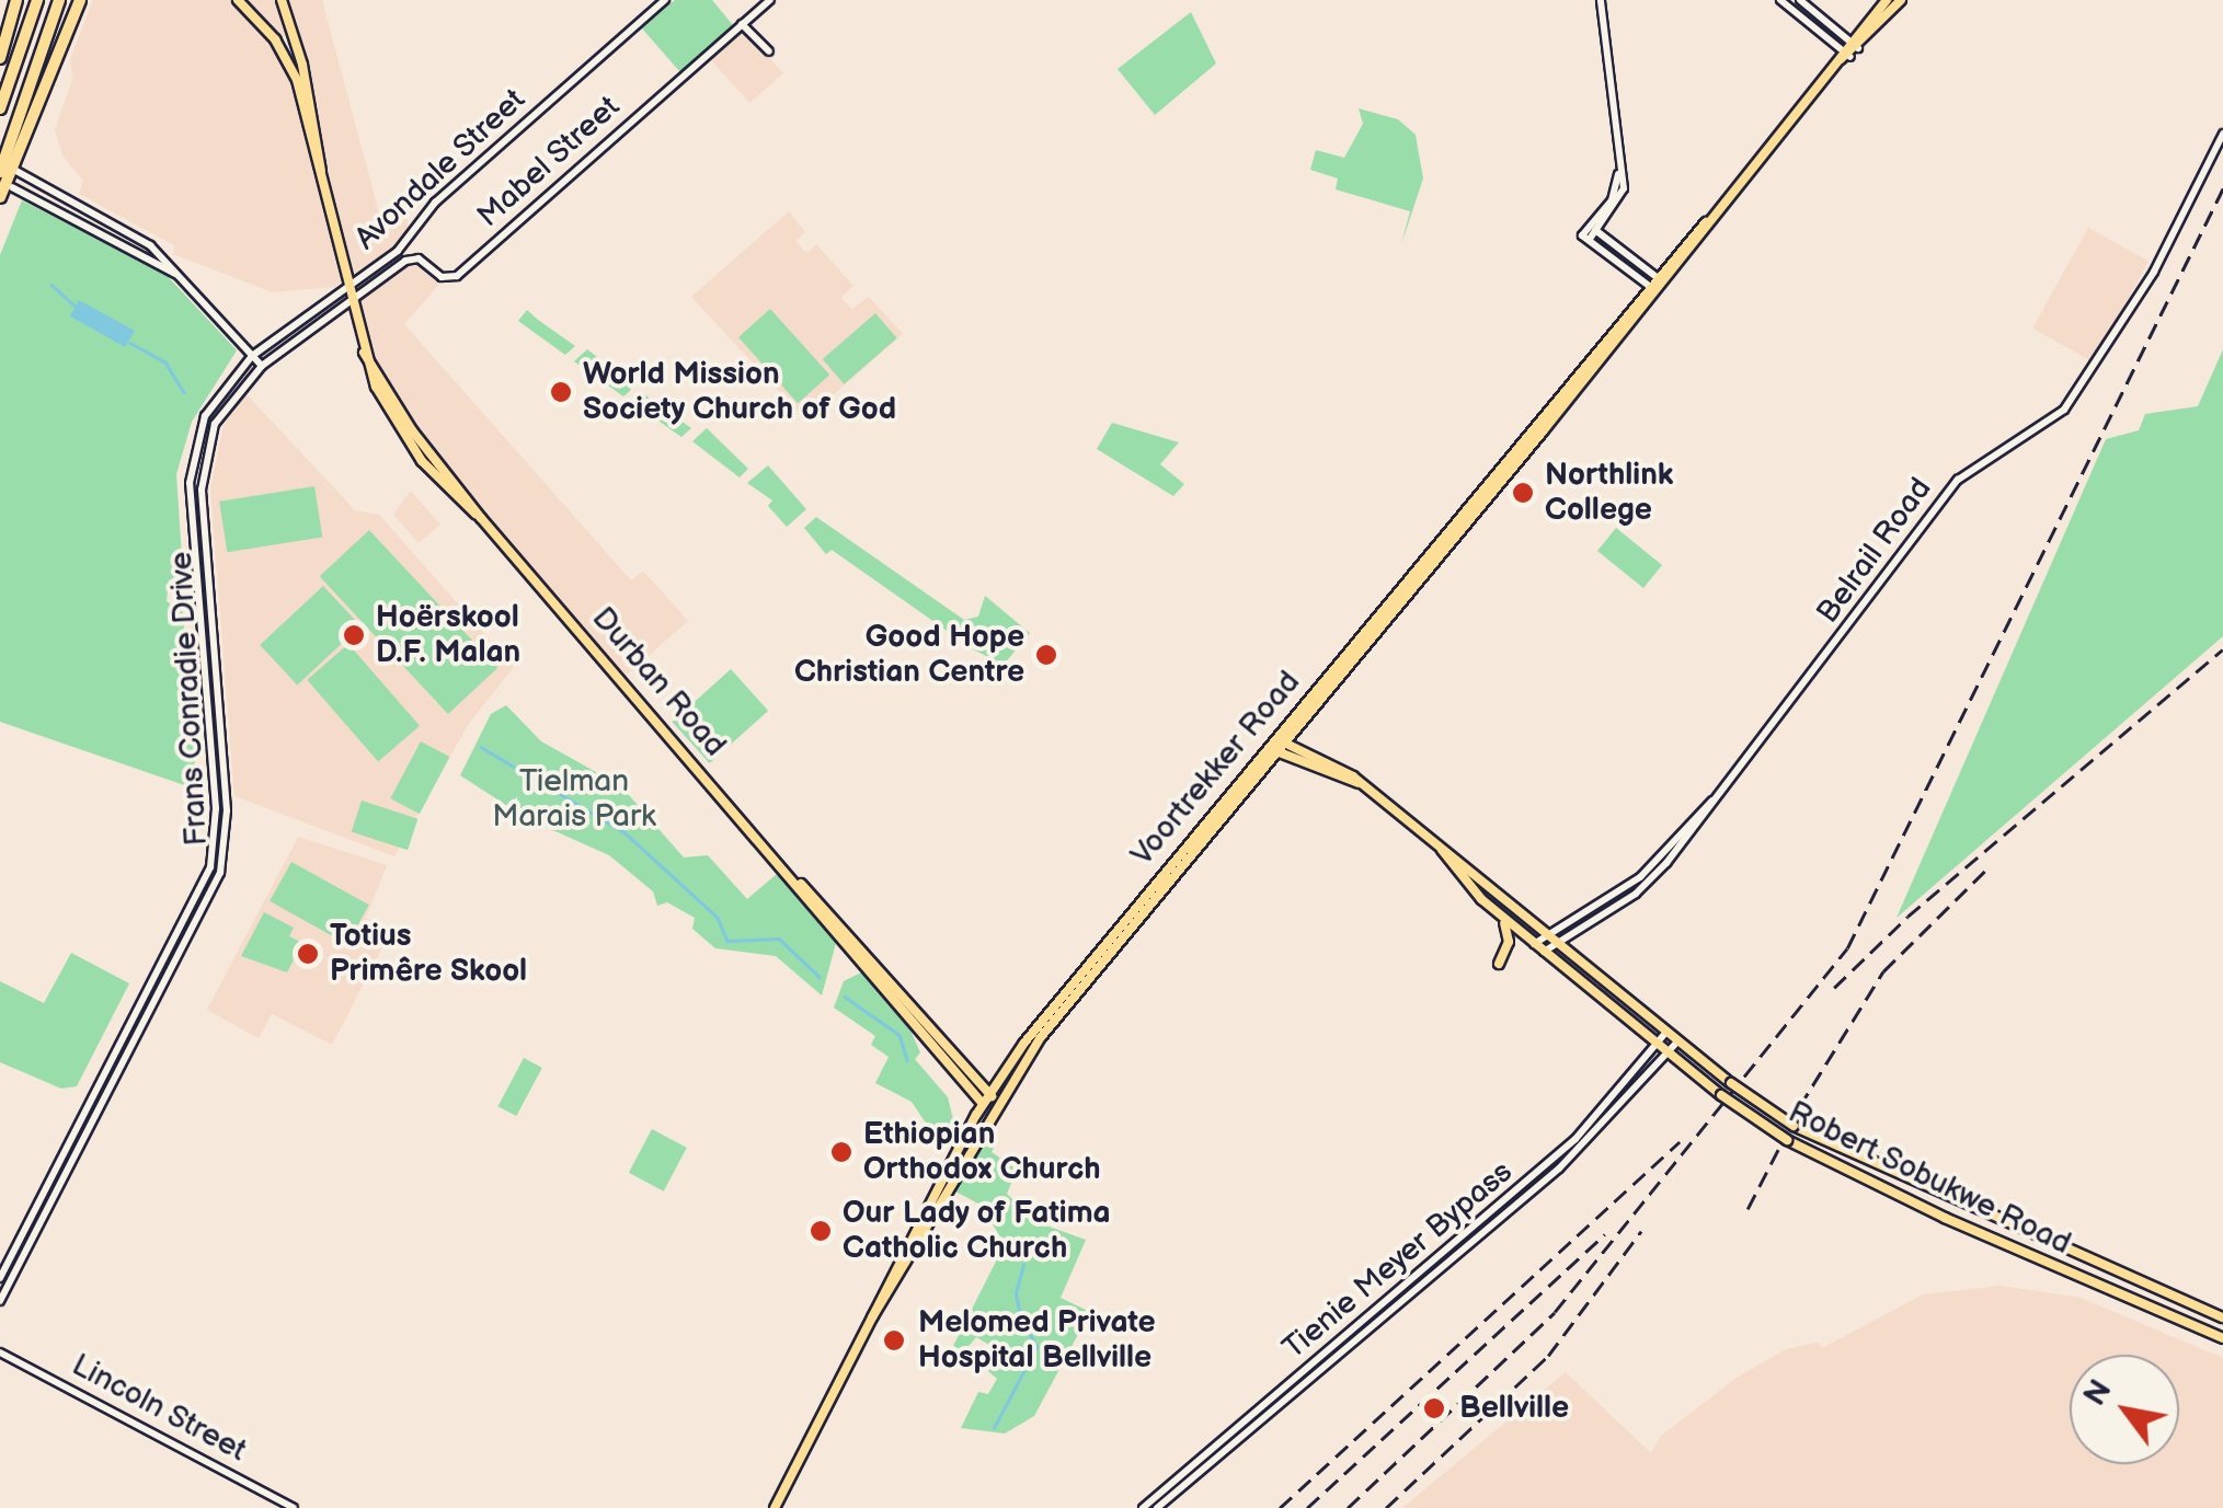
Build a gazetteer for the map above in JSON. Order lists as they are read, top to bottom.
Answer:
{
  "streets": {
    "main road": [
      "Mabel Street",
      "Avondale Street",
      "Belrail Road",
      "Durban Road",
      "Frans Conradie Drive",
      "Voortrekker Road",
      "Robert Sobukwe Road",
      "Tienie Meyer Bypass",
      "Lincoln Street"
    ]
  },
  "crossings": [
    ["Mabel Street", "Durban Road"],
    ["Mabel Street", "Frans Conradie Drive"],
    ["Avondale Street", "Durban Road"],
    ["Avondale Street", "Frans Conradie Drive"],
    ["Belrail Road", "Robert Sobukwe Road"],
    ["Durban Road", "Frans Conradie Drive"],
    ["Durban Road", "Voortrekker Road"],
    ["Voortrekker Road", "Robert Sobukwe Road"],
    ["Robert Sobukwe Road", "Tienie Meyer Bypass"]
  ],
  "parks": ["Tielman Marais Park"],
  "places": [
    "World Mission Society Church of God",
    "Northlink College",
    "Hoërskool D.F. Malan",
    "Good Hope Christian Centre",
    "Totius Primêre Skool",
    "Ethiopian Orthodox Church",
    "Our Lady of Fatima Catholic Church",
    "Melomed Private Hospital Bellville",
    "Bellville"
  ],
  "north": "top left"
}
